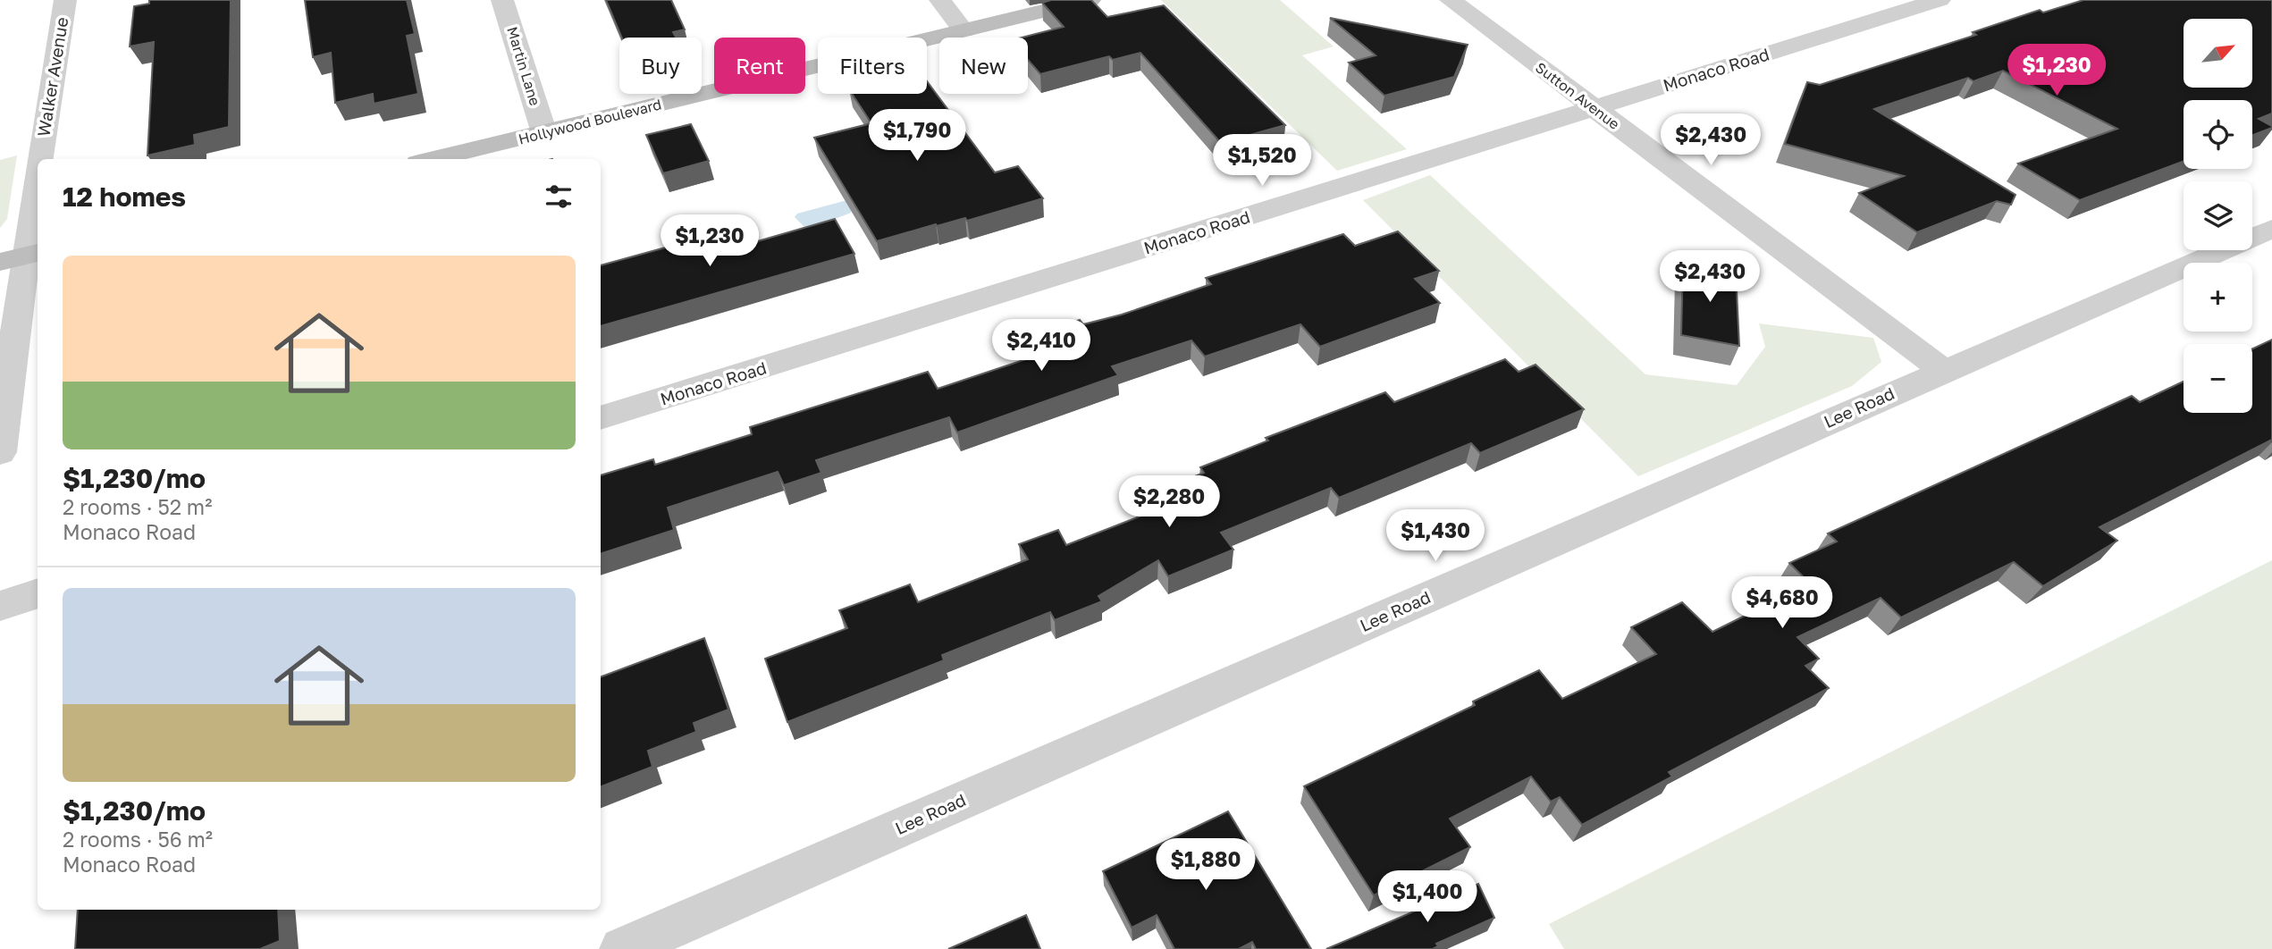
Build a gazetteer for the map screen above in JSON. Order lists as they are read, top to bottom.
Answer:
{
  "streets": {
    "street": [
      "Martin Lane",
      "Monaco Road",
      "Walker Avenue",
      "Sutton Avenue",
      "Hollywood Boulevard",
      "Lee Road"
    ]
  },
  "crossings": [
    ["Martin Lane", "Hollywood Boulevard"],
    ["Monaco Road", "Sutton Avenue"],
    ["Sutton Avenue", "Lee Road"]
  ],
  "north": "top right",
  "page": {
    "map_buttons": ["+", "−"],
    "chip": [
      "Buy",
      "Rent",
      "Filters",
      "New"
    ],
    "price": [
      "$1,230",
      "$1,790",
      "$2,430",
      "$1,520",
      "$1,230",
      "$2,430",
      "$2,410",
      "$2,280",
      "$1,430",
      "$4,680",
      "$1,880",
      "$1,400"
    ],
    "heading": "12 homes",
    "list": [
      {
        "name": "$1,230/mo",
        "note": "2 rooms · 52 m² · Monaco Road"
      },
      {
        "name": "$1,230/mo",
        "note": "2 rooms · 56 m² · Monaco Road"
      }
    ]
  }
}
